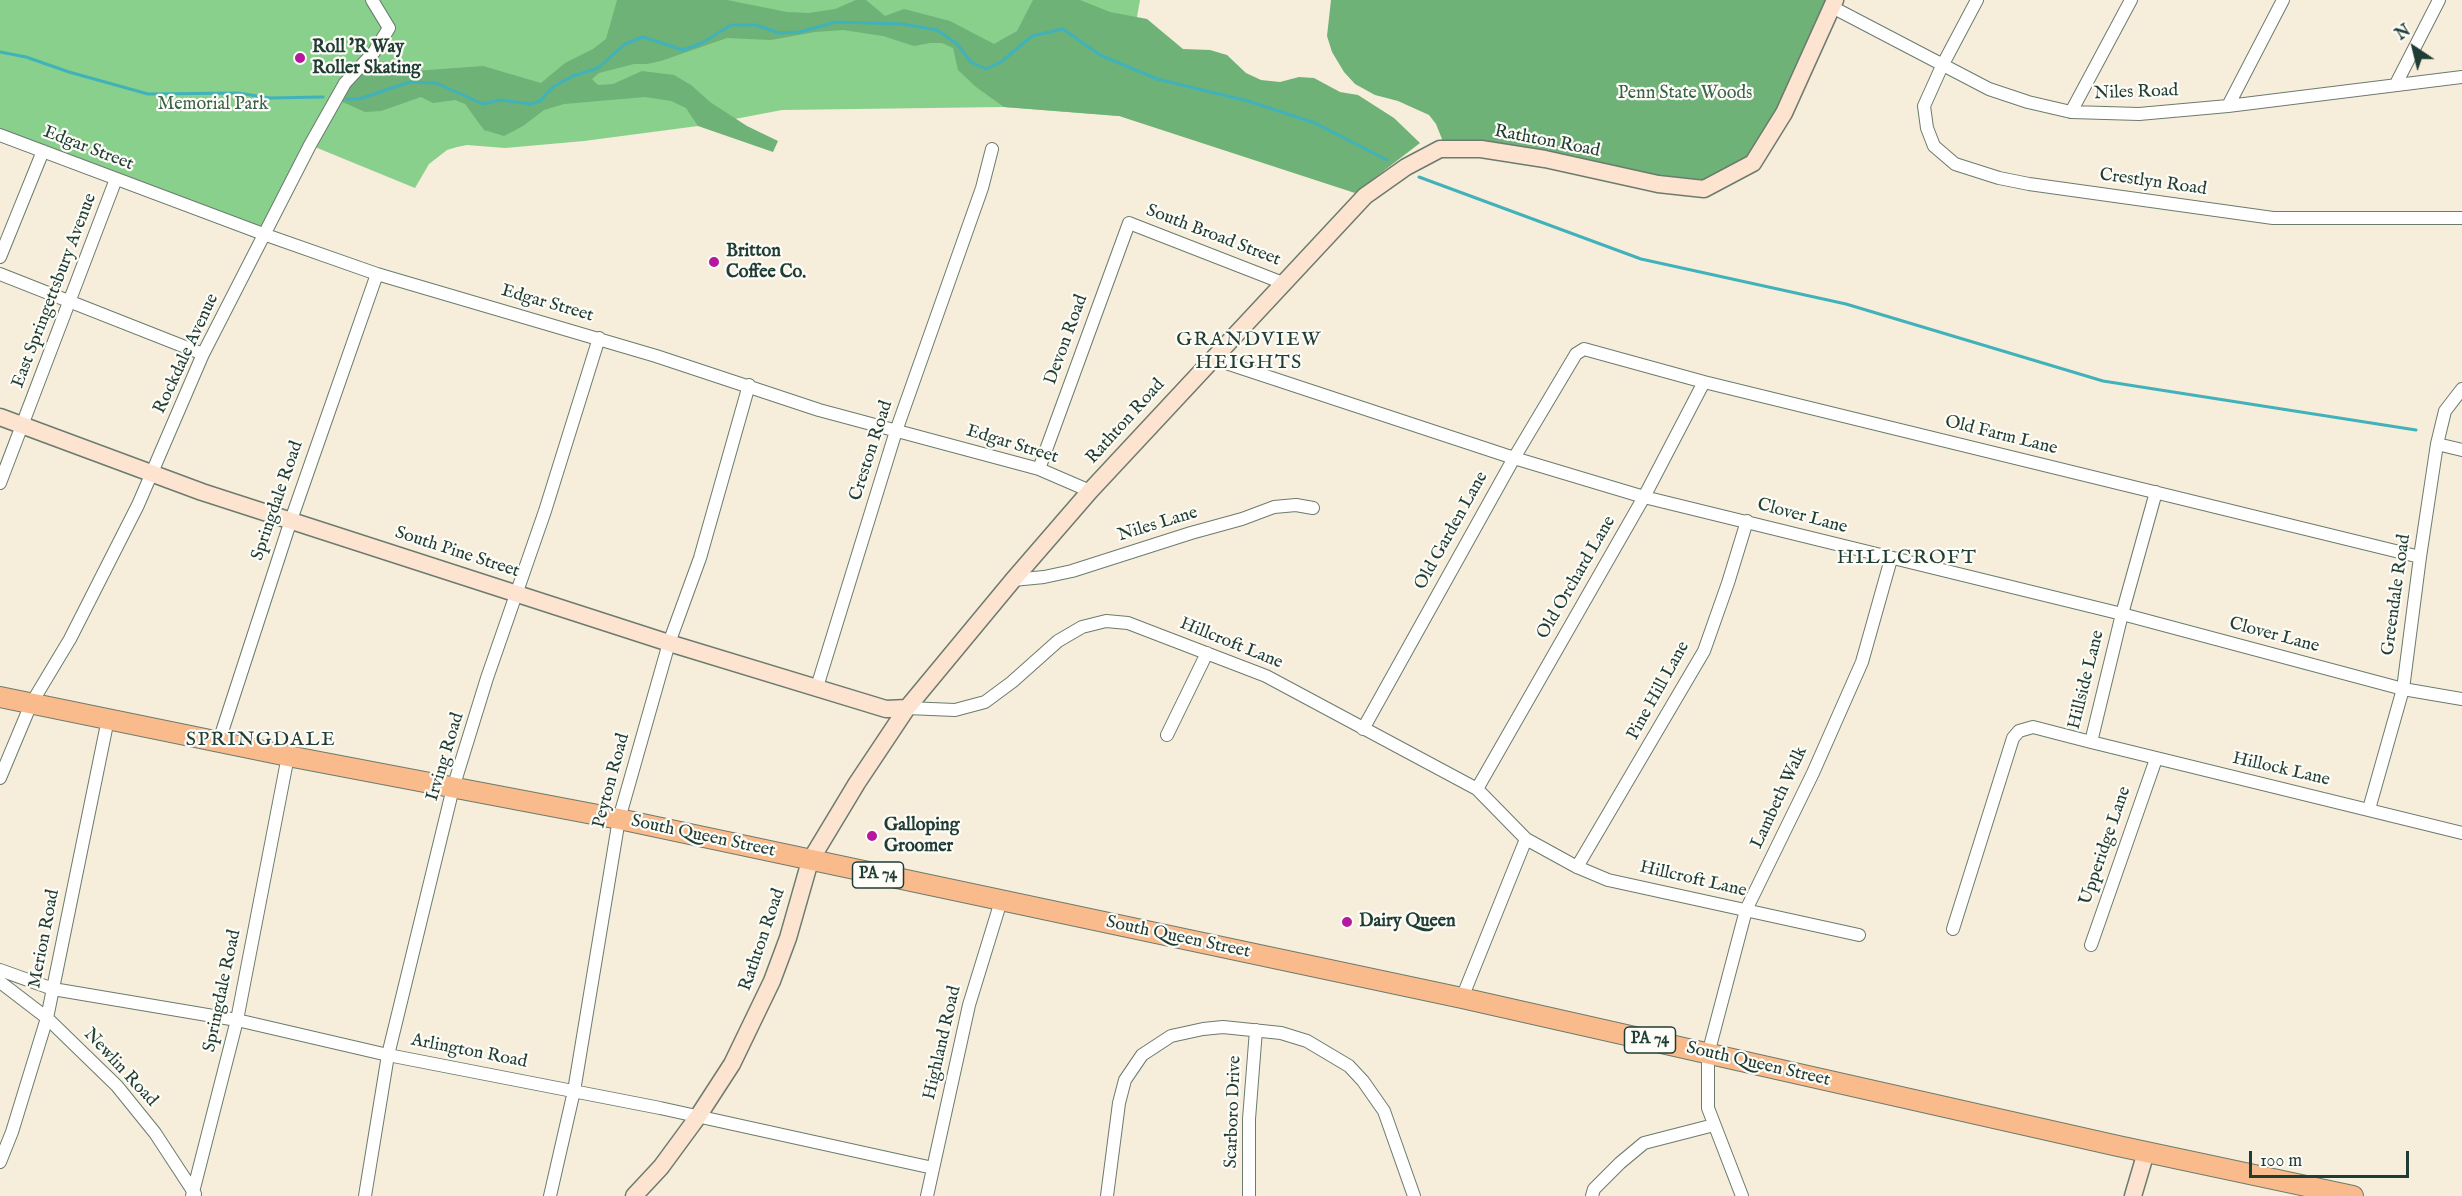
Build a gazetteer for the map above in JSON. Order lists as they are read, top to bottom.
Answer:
{
  "streets": {
    "main road": ["South Queen Street", "PA 74"],
    "street": [
      "Niles Road",
      "Rathton Road",
      "Edgar Street",
      "Crestlyn Road",
      "South Broad Street",
      "East Springettsbury Avenue",
      "Devon Road",
      "Rockdale Avenue",
      "Old Farm Lane",
      "Creston Road",
      "Springdale Road",
      "Clover Lane",
      "Niles Lane",
      "Old Garden Lane",
      "South Pine Street",
      "Old Orchard Lane",
      "Greendale Road",
      "Hillcroft Lane",
      "Hillside Lane",
      "Pine Hill Lane",
      "Irving Road",
      "Hillock Lane",
      "Peyton Road",
      "Lambeth Walk",
      "Upperidge Lane",
      "Merion Road",
      "Highland Road",
      "Arlington Road",
      "Newlin Road",
      "Scarboro Drive"
    ]
  },
  "crossings": [
    ["Niles Road", "Rathton Road"],
    ["Niles Road", "Crestlyn Road"],
    ["Rathton Road", "Edgar Street"],
    ["Rathton Road", "South Broad Street"],
    ["Rathton Road", "Clover Lane"],
    ["Rathton Road", "Niles Lane"],
    ["Rathton Road", "South Pine Street"],
    ["Rathton Road", "Hillcroft Lane"],
    ["Rathton Road", "South Queen Street"],
    ["Rathton Road", "Arlington Road"],
    ["Edgar Street", "East Springettsbury Avenue"],
    ["Edgar Street", "Devon Road"],
    ["Edgar Street", "Rockdale Avenue"],
    ["Edgar Street", "Creston Road"],
    ["Edgar Street", "Springdale Road"],
    ["Edgar Street", "Irving Road"],
    ["Edgar Street", "Peyton Road"],
    ["South Broad Street", "Devon Road"],
    ["East Springettsbury Avenue", "South Pine Street"],
    ["Rockdale Avenue", "South Pine Street"],
    ["Rockdale Avenue", "South Queen Street"],
    ["Old Farm Lane", "Old Garden Lane"],
    ["Old Farm Lane", "Old Orchard Lane"],
    ["Old Farm Lane", "Greendale Road"],
    ["Old Farm Lane", "Hillside Lane"],
    ["Creston Road", "South Pine Street"],
    ["Springdale Road", "South Pine Street"],
    ["Springdale Road", "South Queen Street"],
    ["Springdale Road", "Arlington Road"],
    ["Springdale Road", "Newlin Road"],
    ["Clover Lane", "Old Garden Lane"],
    ["Clover Lane", "Old Orchard Lane"],
    ["Clover Lane", "Greendale Road"],
    ["Clover Lane", "Hillside Lane"],
    ["Clover Lane", "Pine Hill Lane"],
    ["Clover Lane", "Lambeth Walk"],
    ["Old Garden Lane", "Hillcroft Lane"],
    ["South Pine Street", "Hillcroft Lane"],
    ["South Pine Street", "Irving Road"],
    ["South Pine Street", "Peyton Road"],
    ["Old Orchard Lane", "Hillcroft Lane"],
    ["Greendale Road", "Hillock Lane"],
    ["Hillcroft Lane", "Pine Hill Lane"],
    ["Hillcroft Lane", "Lambeth Walk"],
    ["Hillside Lane", "Hillock Lane"],
    ["Irving Road", "South Queen Street"],
    ["Irving Road", "Arlington Road"],
    ["Hillock Lane", "Upperidge Lane"],
    ["Peyton Road", "South Queen Street"],
    ["Peyton Road", "Arlington Road"],
    ["Lambeth Walk", "South Queen Street"],
    ["South Queen Street", "Merion Road"],
    ["South Queen Street", "Highland Road"],
    ["Merion Road", "Arlington Road"],
    ["Merion Road", "Newlin Road"],
    ["Highland Road", "Arlington Road"]
  ],
  "districts": ["GRANDVIEW HEIGHTS", "HILLCROFT", "SPRINGDALE"],
  "parks": ["Penn State Woods", "Memorial Park"],
  "places": [
    "Roll 'R Way Roller Skating",
    "Britton Coffee Co.",
    "Galloping Groomer",
    "Dairy Queen"
  ],
  "scale_bar": "100 m",
  "north": "top left"
}
